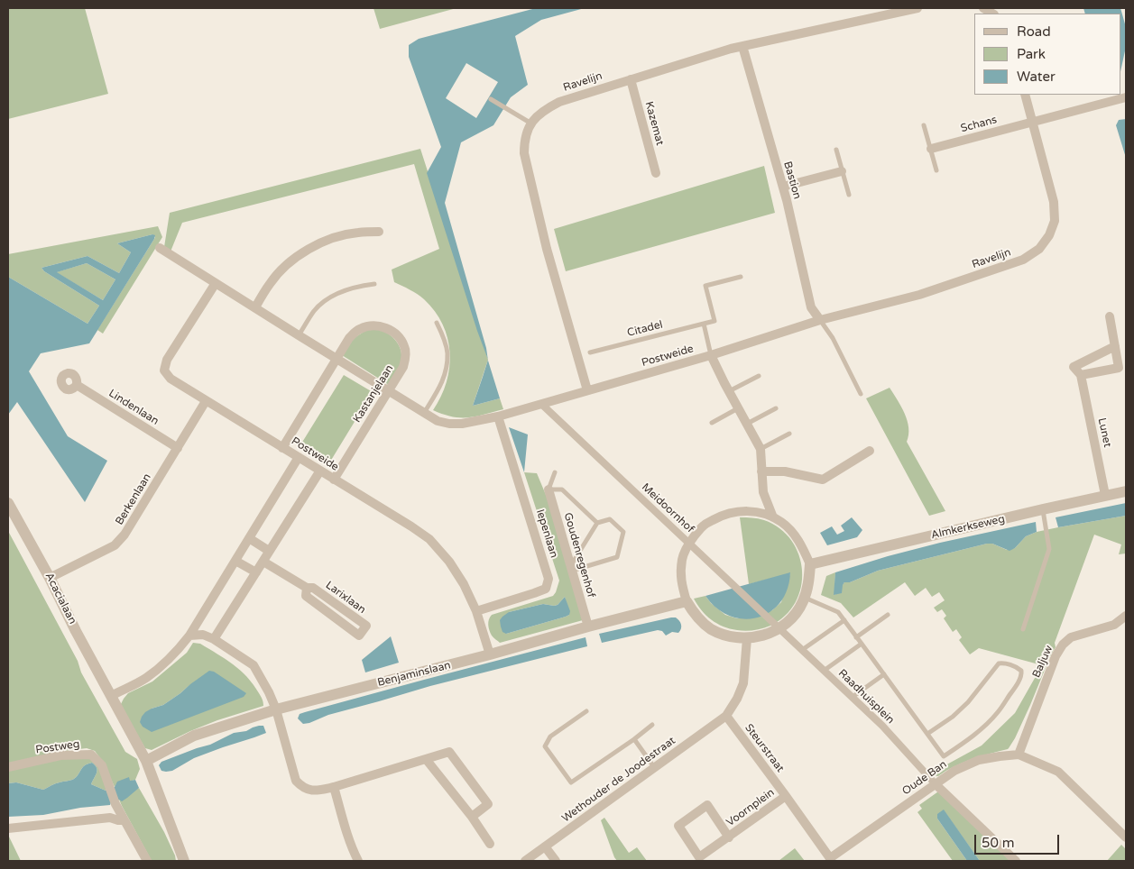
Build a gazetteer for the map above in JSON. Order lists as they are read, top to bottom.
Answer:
{
  "streets": {
    "street": [
      "Ravelijn",
      "Kazemat",
      "Schans",
      "Bastion",
      "Postweide",
      "Kastanjelaan",
      "Lindenlaan",
      "Lunet",
      "Berkenlaan",
      "Meidoornhof",
      "Almkerkseweg",
      "Iepenlaan",
      "Goudenregenhof",
      "Larixlaan",
      "Acacialaan",
      "Baljuw",
      "Benjaminslaan",
      "Raadhuisplein",
      "Postweg",
      "Steurstraat",
      "Oude Ban",
      "Wethouder de Joodestraat",
      "Voornplein"
    ],
    "lane": ["Citadel"]
  },
  "crossings": [
    ["Ravelijn", "Kazemat"],
    ["Ravelijn", "Schans"],
    ["Ravelijn", "Bastion"],
    ["Ravelijn", "Postweide"],
    ["Bastion", "Postweide"],
    ["Postweide", "Kastanjelaan"],
    ["Postweide", "Berkenlaan"],
    ["Postweide", "Meidoornhof"],
    ["Postweide", "Iepenlaan"],
    ["Postweide", "Benjaminslaan"],
    ["Lindenlaan", "Berkenlaan"],
    ["Lunet", "Almkerkseweg"],
    ["Berkenlaan", "Acacialaan"],
    ["Meidoornhof", "Raadhuisplein"],
    ["Goudenregenhof", "Benjaminslaan"],
    ["Acacialaan", "Benjaminslaan"],
    ["Baljuw", "Oude Ban"],
    ["Raadhuisplein", "Oude Ban"],
    ["Steurstraat", "Oude Ban"],
    ["Steurstraat", "Wethouder de Joodestraat"],
    ["Steurstraat", "Voornplein"]
  ],
  "legend": ["Road", "Park", "Water"],
  "scale_bar": "50 m"
}
